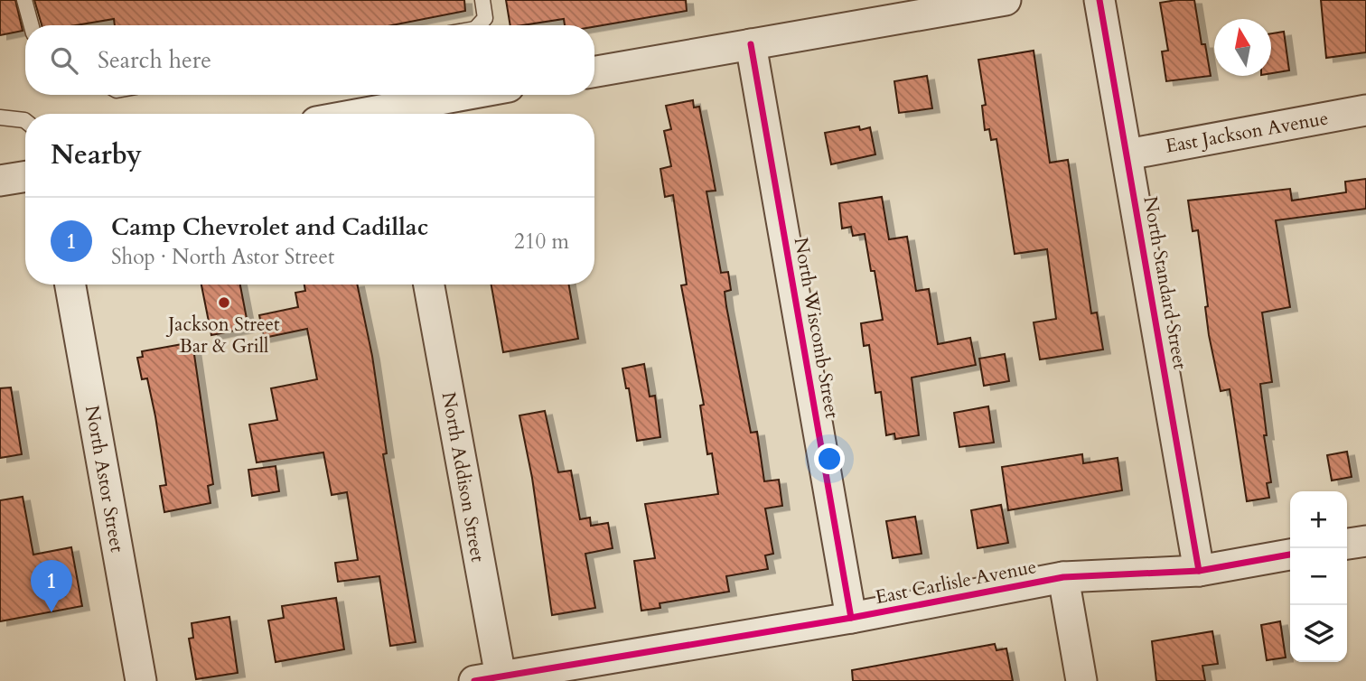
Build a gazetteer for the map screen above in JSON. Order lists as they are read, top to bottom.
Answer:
{
  "streets": {
    "street": [
      "East Jackson Avenue",
      "North Standard Street",
      "North Wiscomb Street",
      "North Addison Street",
      "North Astor Street",
      "East Carlisle Avenue"
    ]
  },
  "crossings": [
    ["East Jackson Avenue", "North Standard Street"],
    ["North Standard Street", "East Carlisle Avenue"],
    ["North Wiscomb Street", "East Carlisle Avenue"],
    ["North Addison Street", "East Carlisle Avenue"]
  ],
  "places": ["Jackson Street Bar & Grill"],
  "north": "top",
  "page": {
    "search": "Search here",
    "heading": "Nearby",
    "list": [
      {
        "mark": "1",
        "name": "Camp Chevrolet and Cadillac",
        "note": "Shop · North Astor Street",
        "value": "210 m"
      }
    ],
    "map_buttons": ["+", "−"],
    "pins": "1"
  }
}
